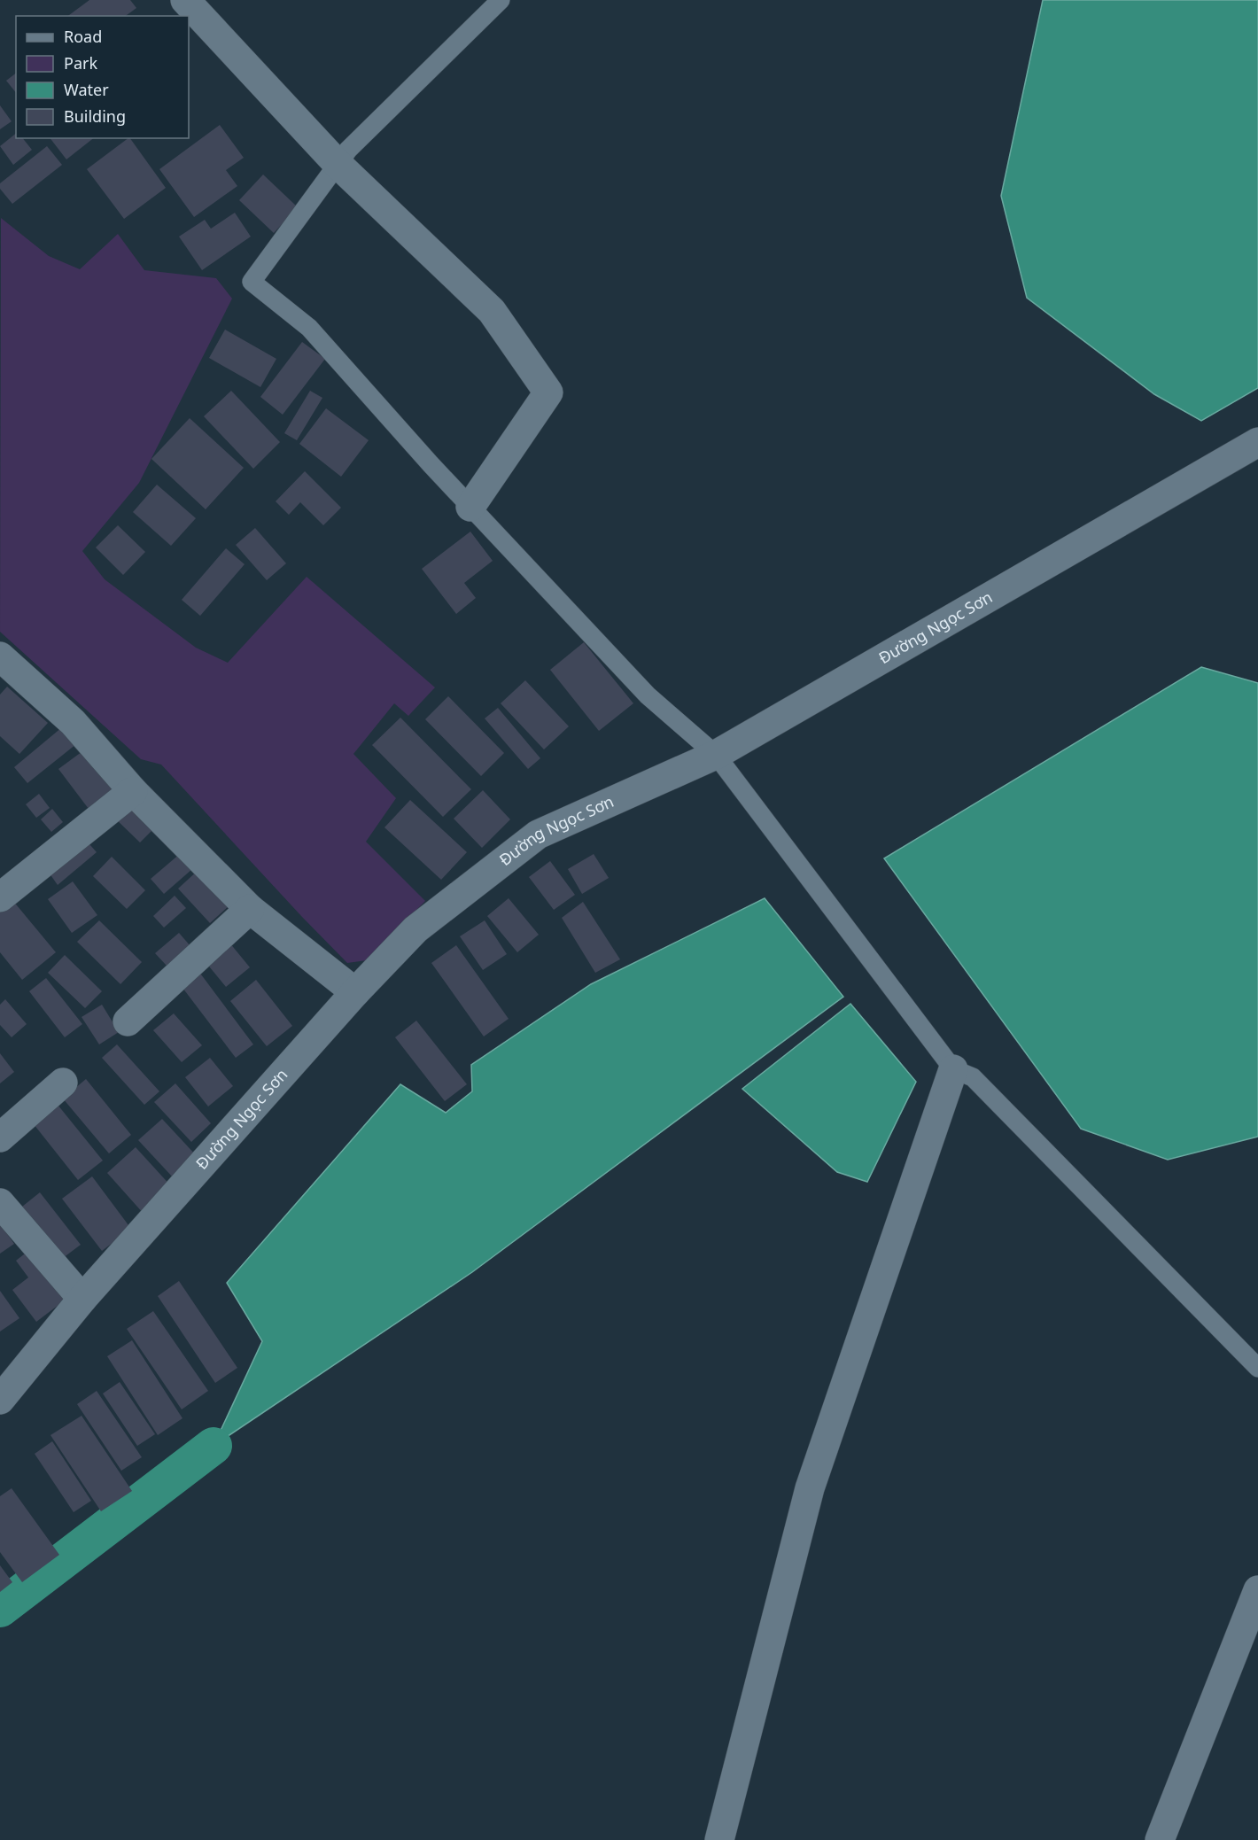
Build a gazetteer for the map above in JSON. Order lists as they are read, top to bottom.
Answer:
{
  "streets": {
    "street": ["Đường Ngọc Sơn"]
  },
  "legend": [
    "Road",
    "Park",
    "Water",
    "Building"
  ]
}
